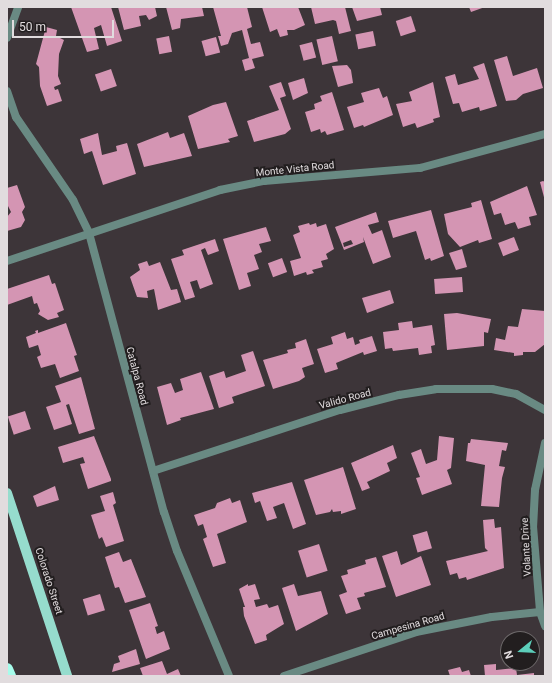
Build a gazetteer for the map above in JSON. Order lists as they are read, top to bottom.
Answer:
{
  "streets": {
    "main road": ["Colorado Street"],
    "street": [
      "Monte Vista Road",
      "Catalpa Road",
      "Valido Road",
      "Volante Drive",
      "Campesina Road"
    ]
  },
  "crossings": [
    ["Monte Vista Road", "Catalpa Road"],
    ["Catalpa Road", "Valido Road"],
    ["Volante Drive", "Campesina Road"]
  ],
  "scale_bar": "50 m",
  "north": "left"
}
